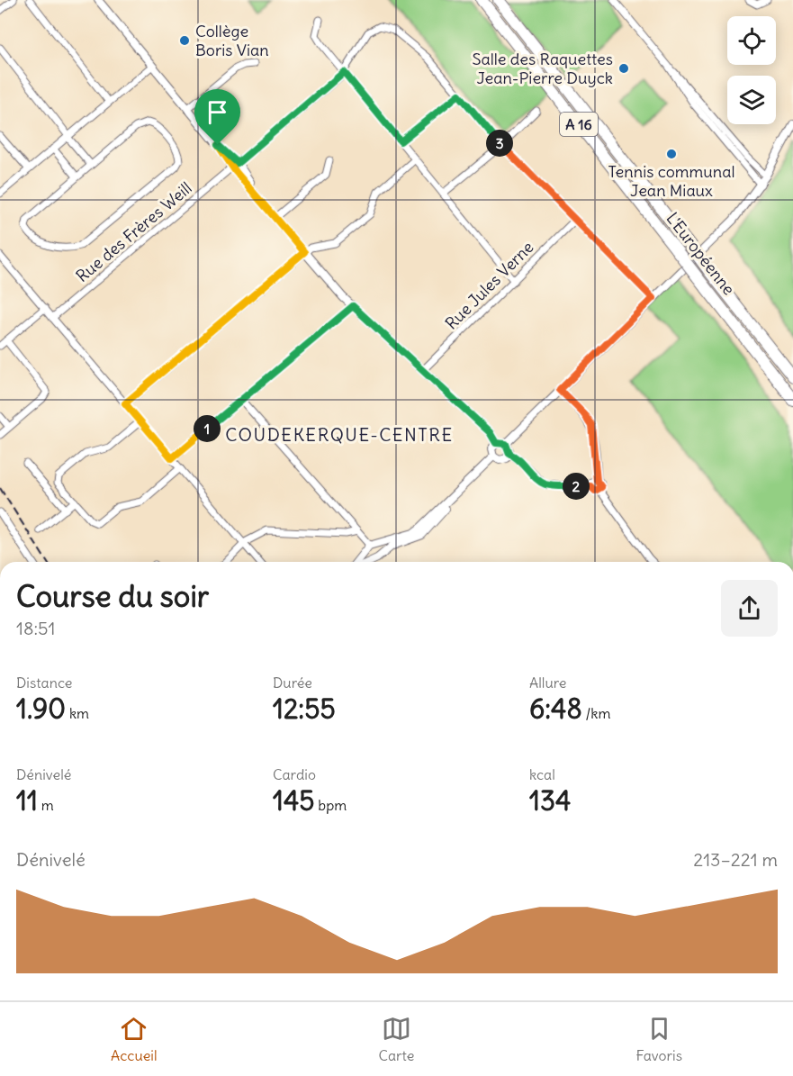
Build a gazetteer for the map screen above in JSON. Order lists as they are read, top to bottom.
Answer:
{
  "streets": {
    "highway": ["A 16", "L'Européenne"],
    "street": ["Rue des Frères Weill", "Rue Jules Verne"]
  },
  "districts": ["COUDEKERQUE-CENTRE"],
  "places": ["Collège Boris Vian", "Salle des Raquettes Jean-Pierre Duyck", "Tennis communal Jean Miaux"],
  "page": {
    "pins": ["3", "1", "2"],
    "heading": ["Course du soir", "18:51"],
    "stats": [
      ["Distance", "1.90 km"],
      ["Durée", "12:55"],
      ["Allure", "6:48 /km"],
      ["Dénivelé", "11 m"],
      ["Cardio", "145 bpm"],
      ["kcal", "134"]
    ],
    "chart": ["Dénivelé", "213–221 m"],
    "tabs": ["Accueil", "Carte", "Favoris"]
  }
}
